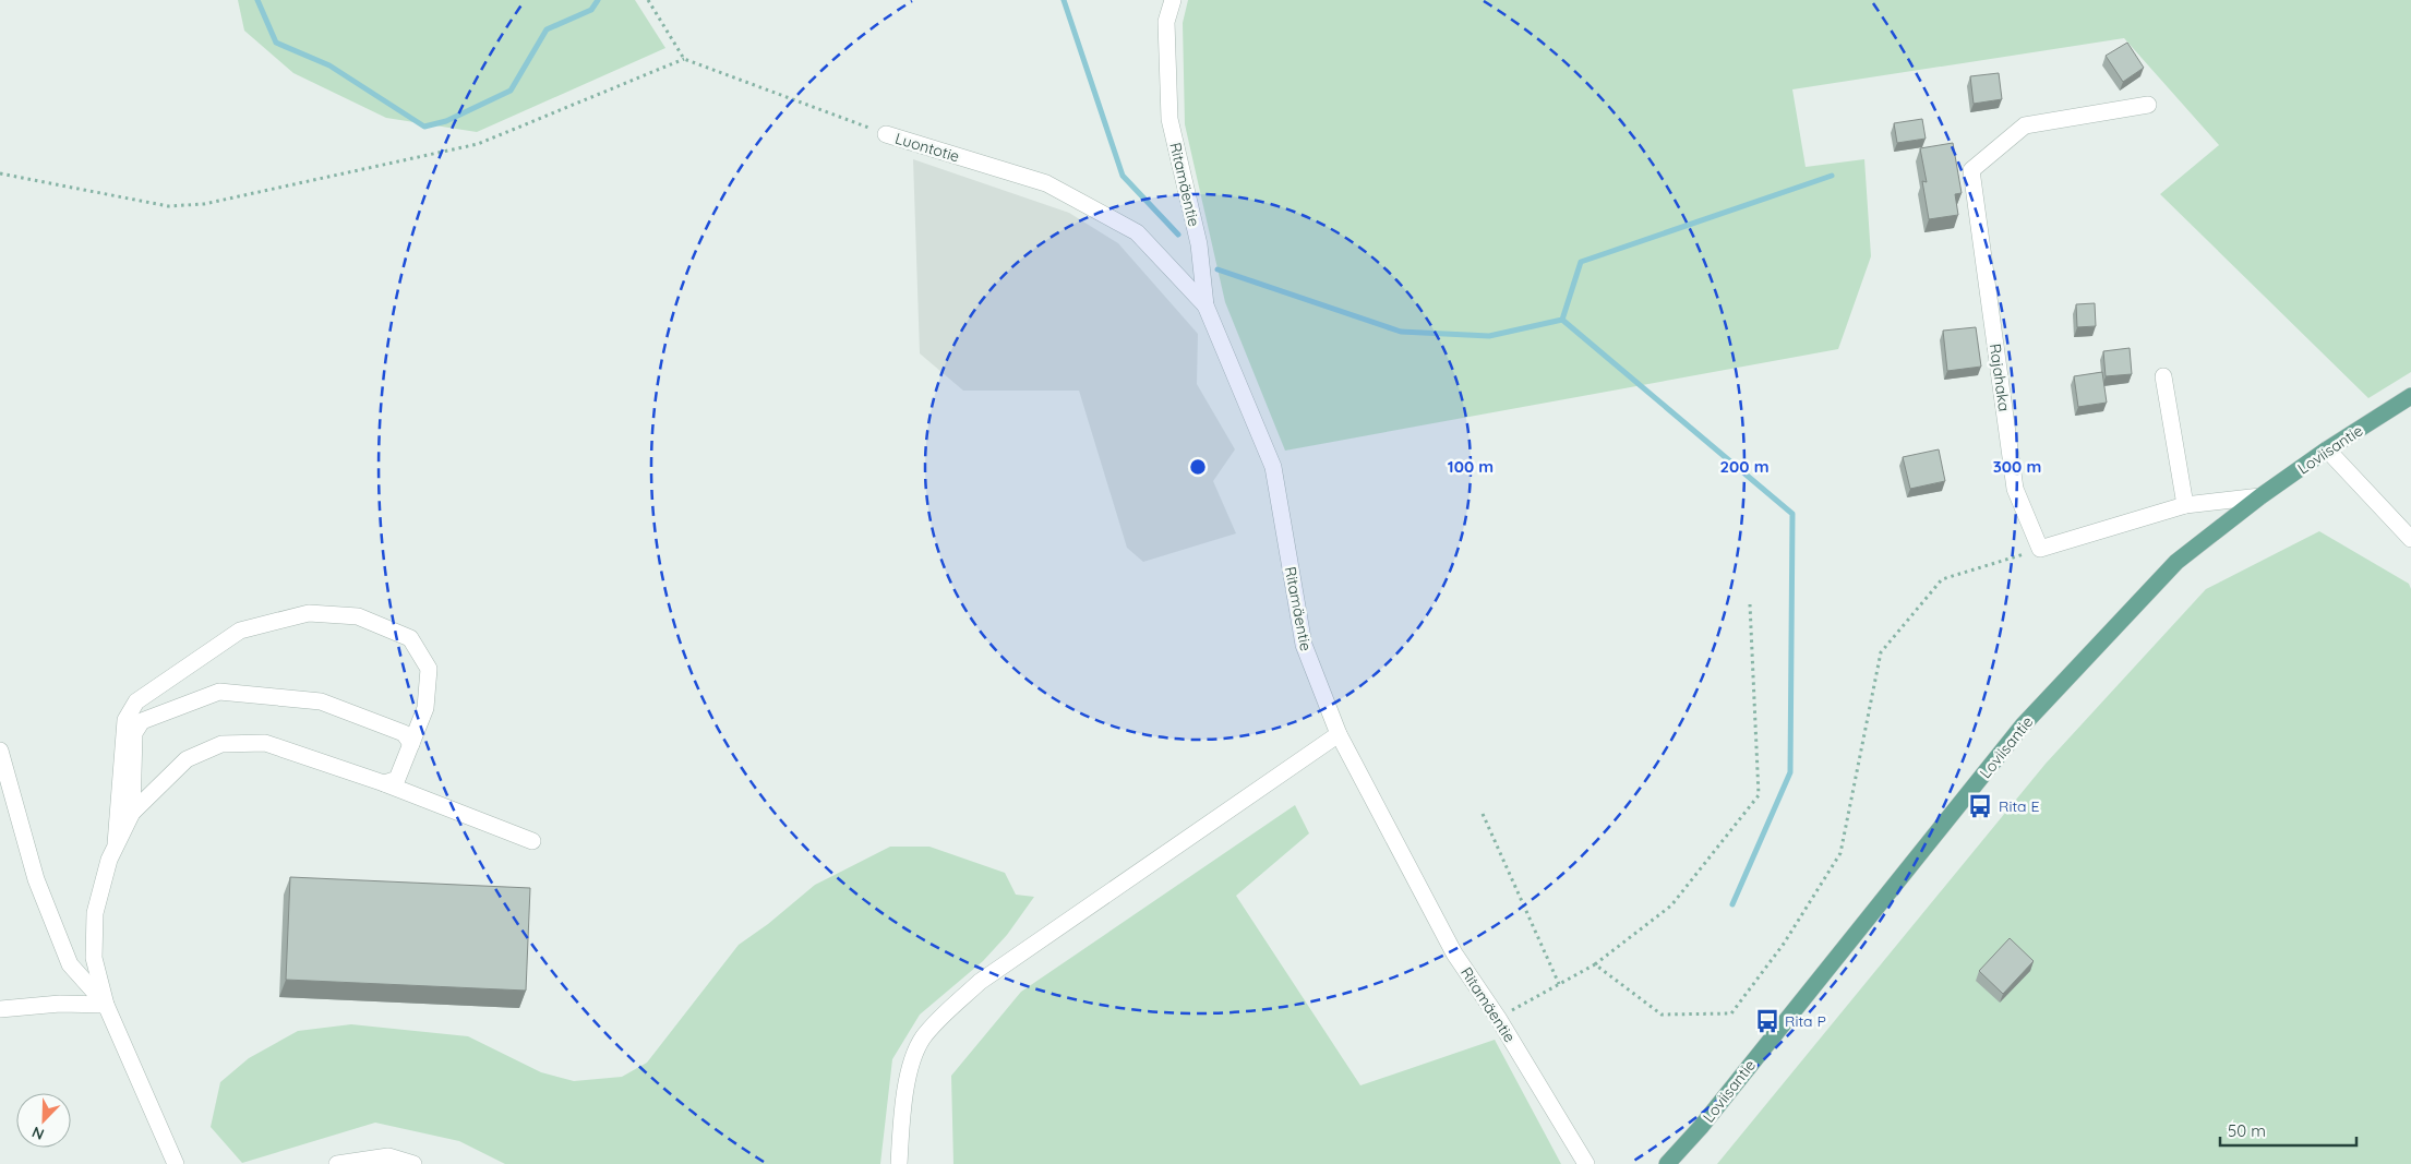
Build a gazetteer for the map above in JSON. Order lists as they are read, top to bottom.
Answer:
{
  "streets": {
    "main road": ["Loviisantie"],
    "street": ["Luontotie", "Ritamäentie", "Rajahaka"]
  },
  "crossings": [
    ["Luontotie", "Ritamäentie"]
  ],
  "places": {
    "bus stop": ["Rita E", "Rita P"]
  },
  "scale_bar": "50 m",
  "north": "bottom left",
  "rings": ["100 m", "200 m", "300 m"]
}
